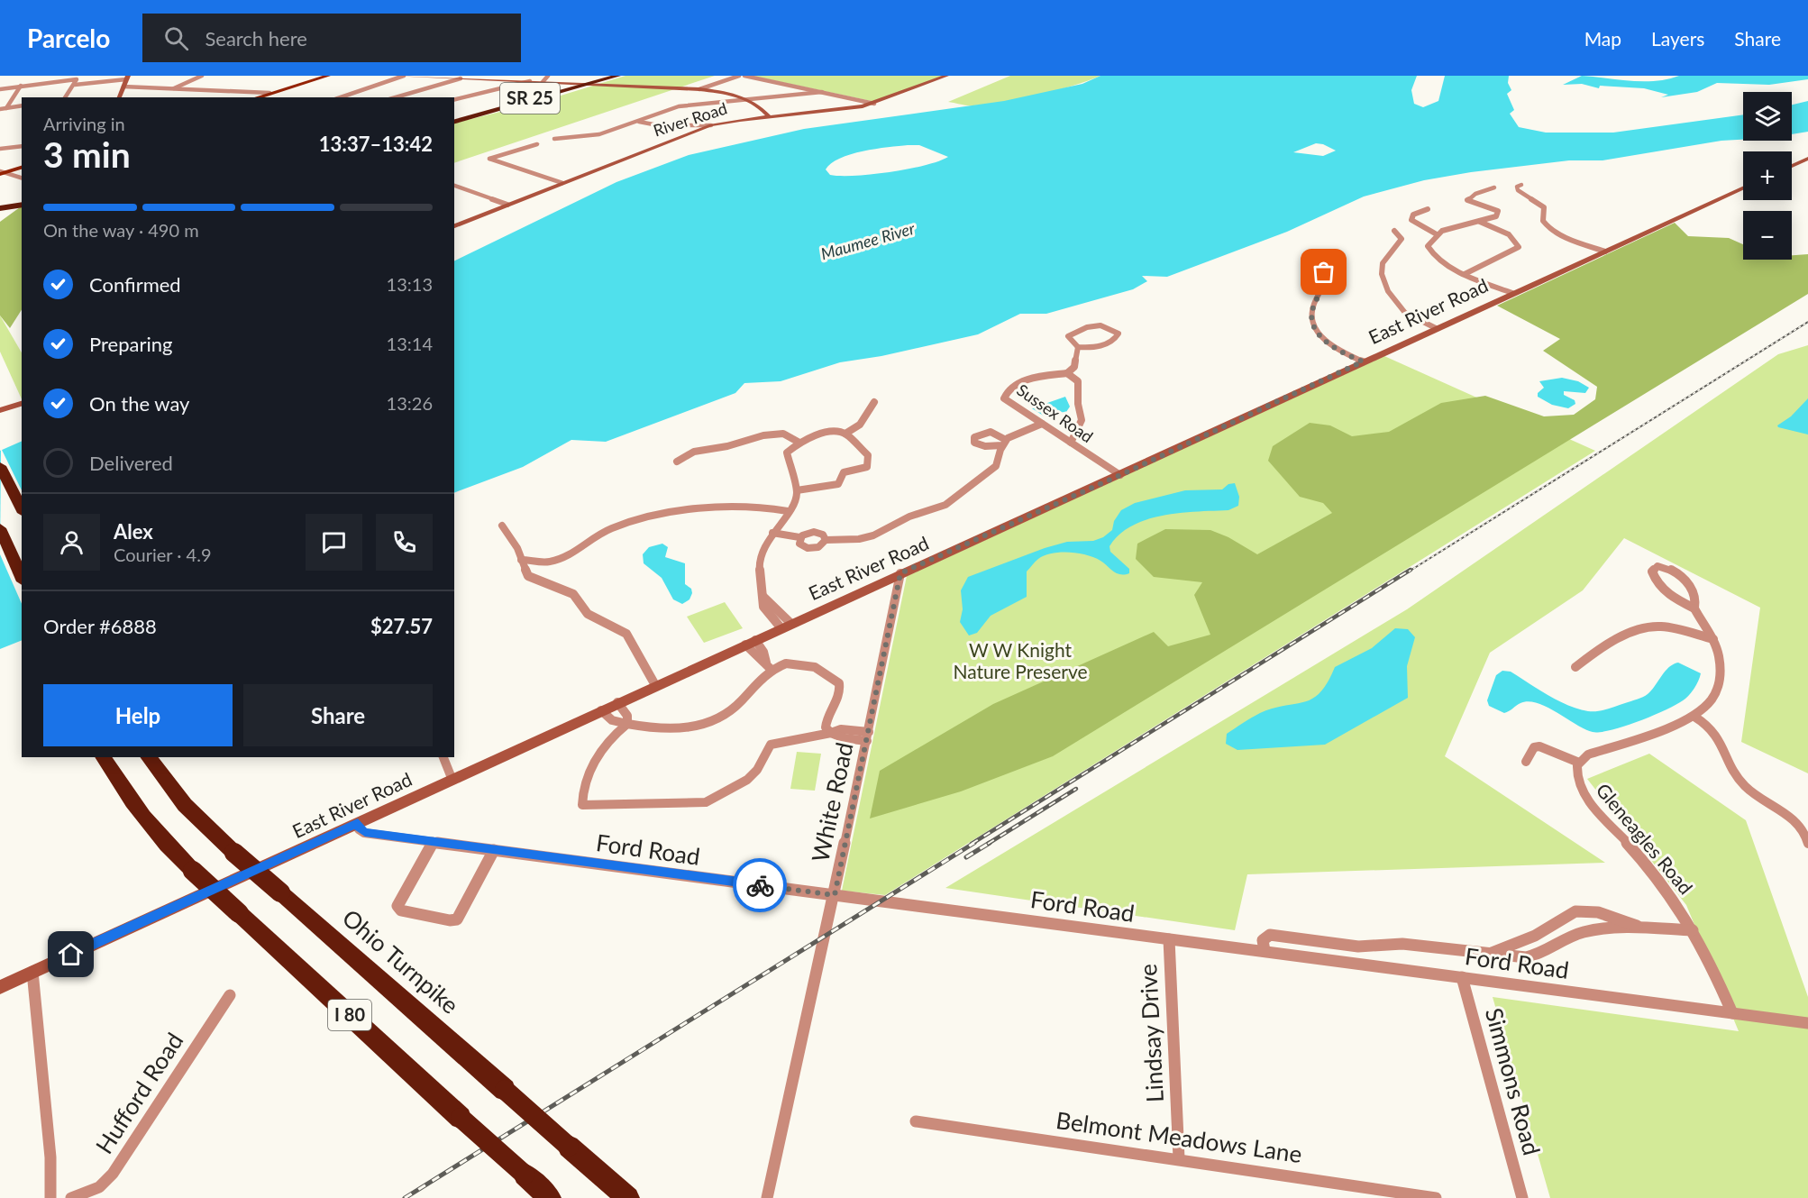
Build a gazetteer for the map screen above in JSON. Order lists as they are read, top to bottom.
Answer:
{
  "streets": {
    "highway": ["SR 25", "Ohio Turnpike", "I 80"],
    "main road": ["River Road", "East River Road"],
    "street": [
      "Sussex Road",
      "White Road",
      "Gleneagles Road",
      "Ford Road",
      "Lindsay Drive",
      "Simmons Road",
      "Hufford Road",
      "Belmont Meadows Lane"
    ]
  },
  "crossings": [
    ["East River Road", "Sussex Road"],
    ["East River Road", "White Road"],
    ["East River Road", "Ford Road"],
    ["White Road", "Ford Road"],
    ["Gleneagles Road", "Ford Road"],
    ["Ford Road", "Lindsay Drive"],
    ["Ford Road", "Simmons Road"],
    ["Lindsay Drive", "Belmont Meadows Lane"]
  ],
  "water": ["Maumee River"],
  "parks": ["W W Knight Nature Preserve"],
  "page": {
    "header": "Parcelo",
    "search": "Search here",
    "nav": ["Map", "Layers", "Share"],
    "map_buttons": ["+", "−"],
    "heading": ["3 min", "Arriving in", "13:37–13:42"],
    "panel": [
      "Alex",
      "Courier · 4.9",
      "Order #6888",
      "$27.57"
    ],
    "bar": "On the way · 490 m",
    "list": [
      ["Confirmed", "13:13"],
      ["Preparing", "13:14"],
      ["On the way", "13:26"],
      "Delivered"
    ],
    "buttons": ["Help", "Share"]
  }
}
